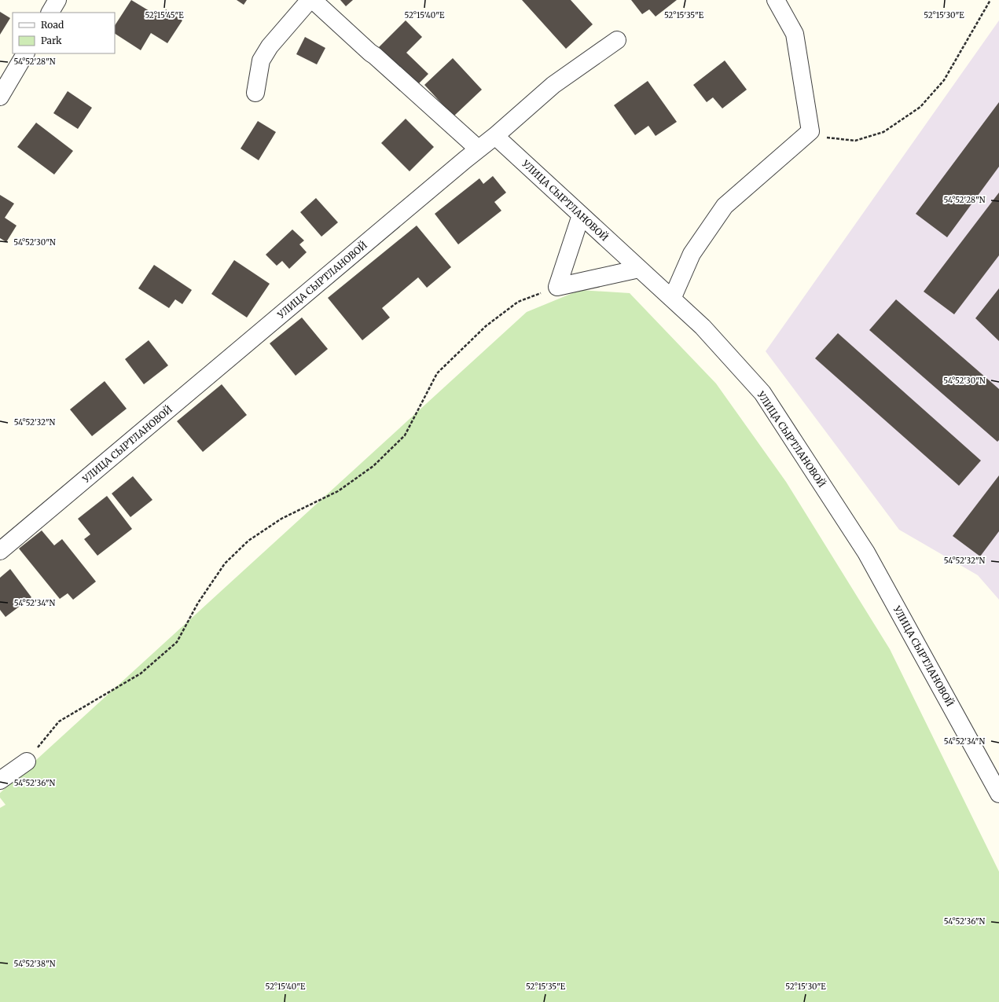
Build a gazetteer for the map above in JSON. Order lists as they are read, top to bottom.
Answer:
{
  "streets": {
    "street": ["УЛИЦА СЫРТЛАНОВОЙ"]
  },
  "legend": ["Road", "Park"],
  "coordinates": [
    "52°15'45\"E",
    "52°15'40\"E",
    "52°15'35\"E",
    "52°15'30\"E",
    "54°52'28\"N",
    "54°52'30\"N",
    "54°52'32\"N",
    "54°52'34\"N",
    "54°52'36\"N",
    "54°52'38\"N"
  ]
}
